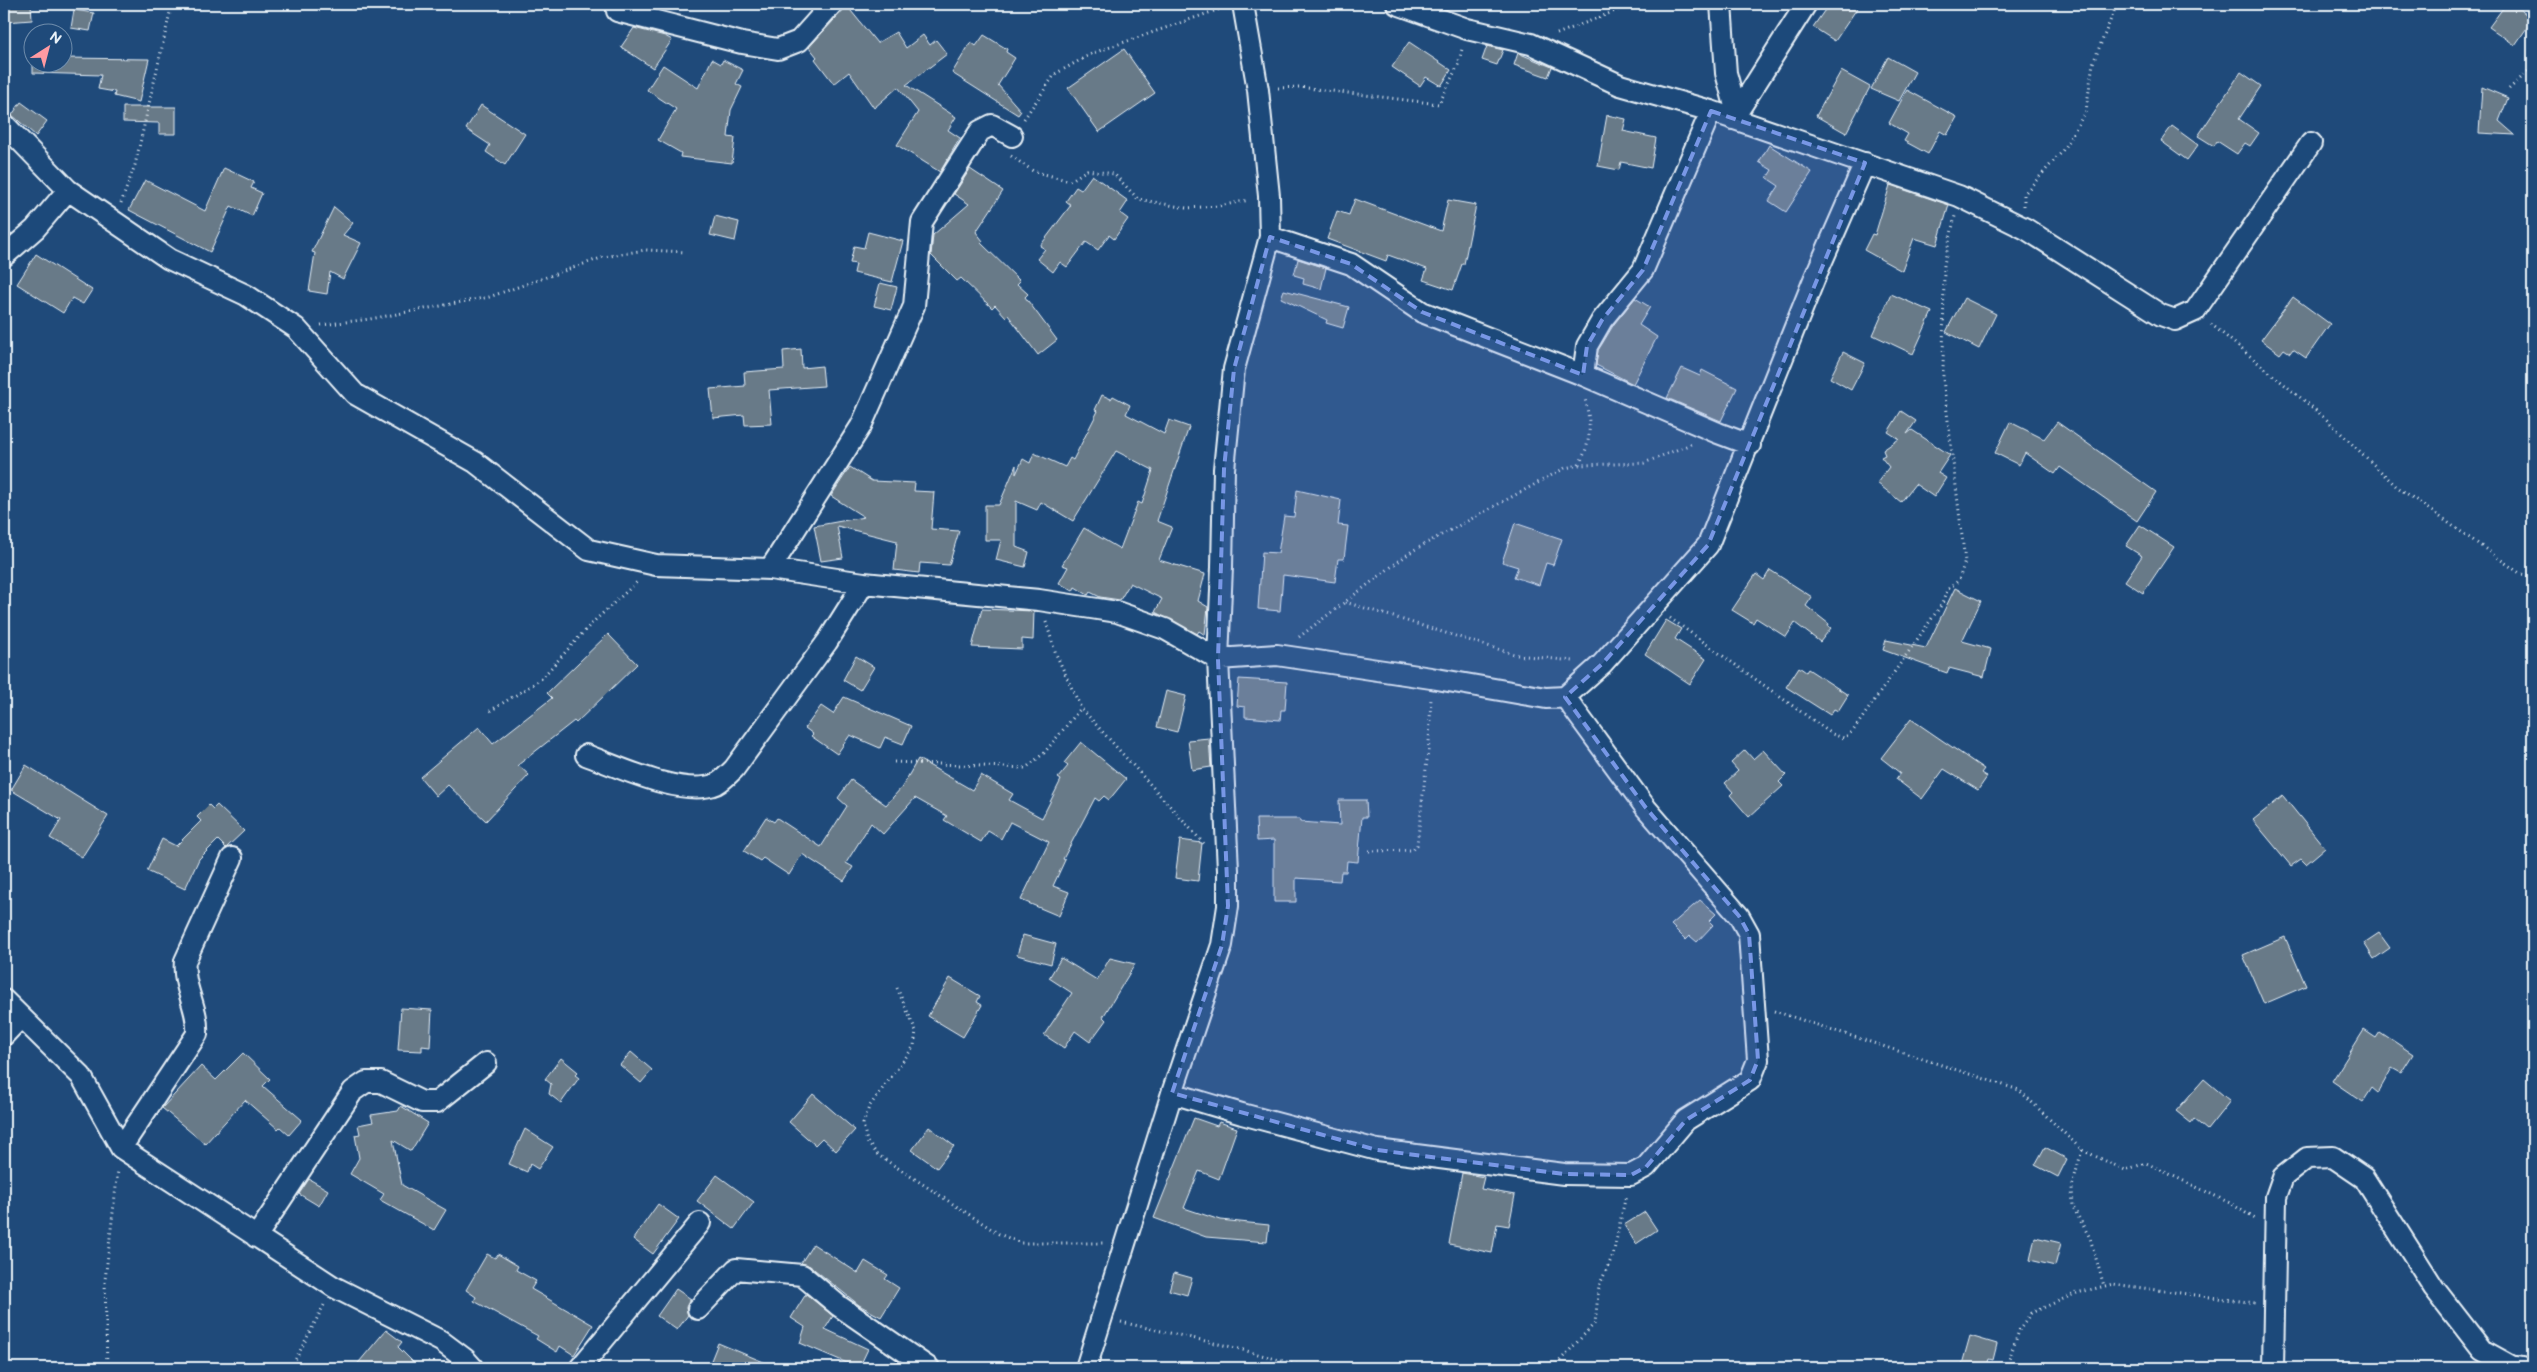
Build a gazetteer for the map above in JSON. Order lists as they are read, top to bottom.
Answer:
{
  "north": "top right"
}
